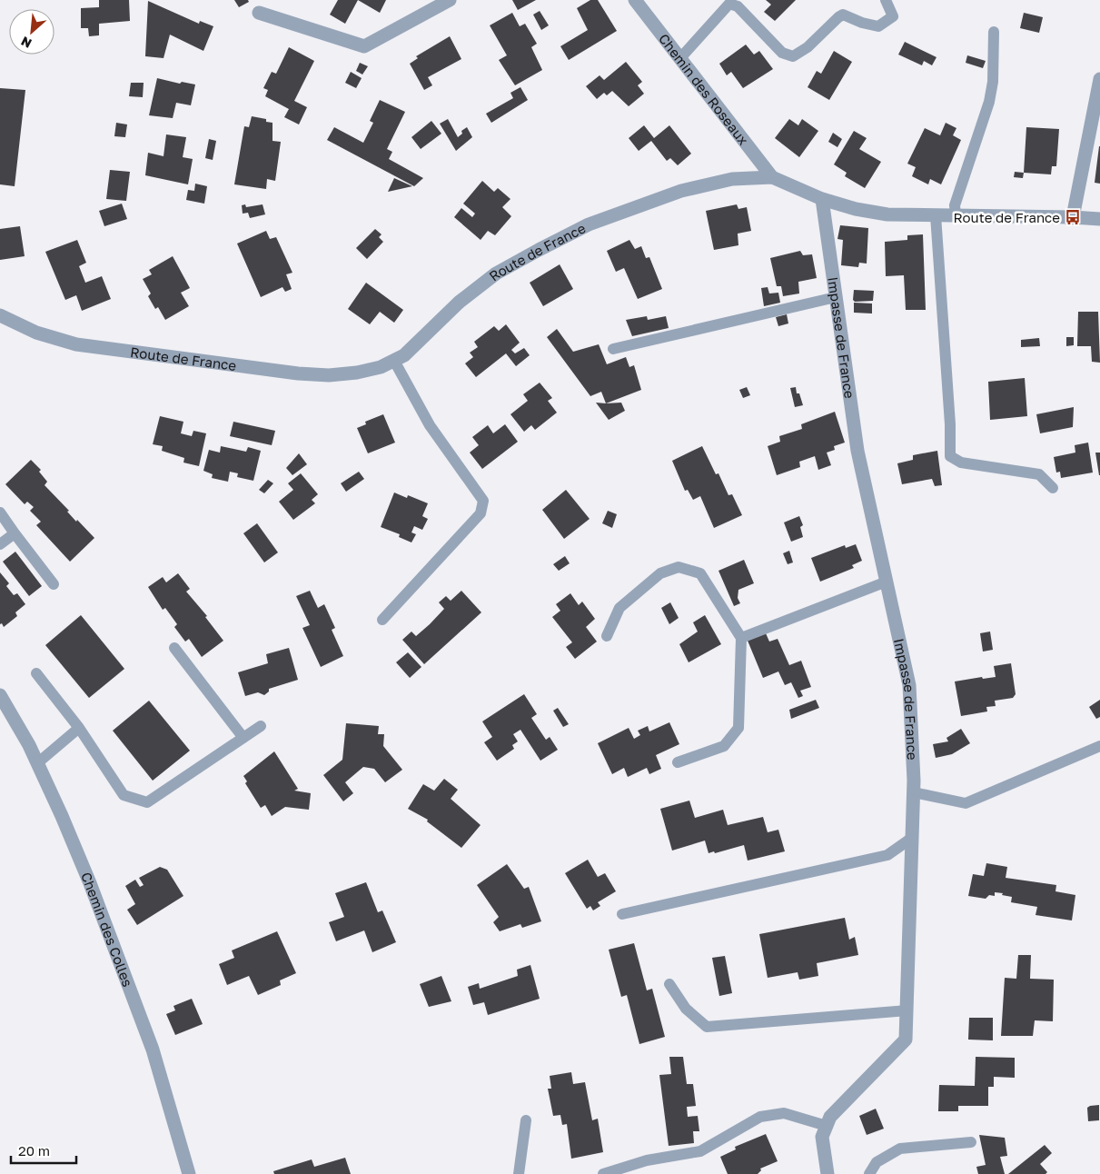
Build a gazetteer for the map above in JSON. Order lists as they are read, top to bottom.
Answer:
{
  "streets": {
    "street": [
      "Chemin des Roseaux",
      "Route de France",
      "Impasse de France",
      "Chemin des Colles"
    ]
  },
  "crossings": [
    ["Chemin des Roseaux", "Route de France"],
    ["Route de France", "Impasse de France"]
  ],
  "places": {
    "bus stop": ["Route de France"]
  },
  "scale_bar": "20 m",
  "north": "bottom left"
}
